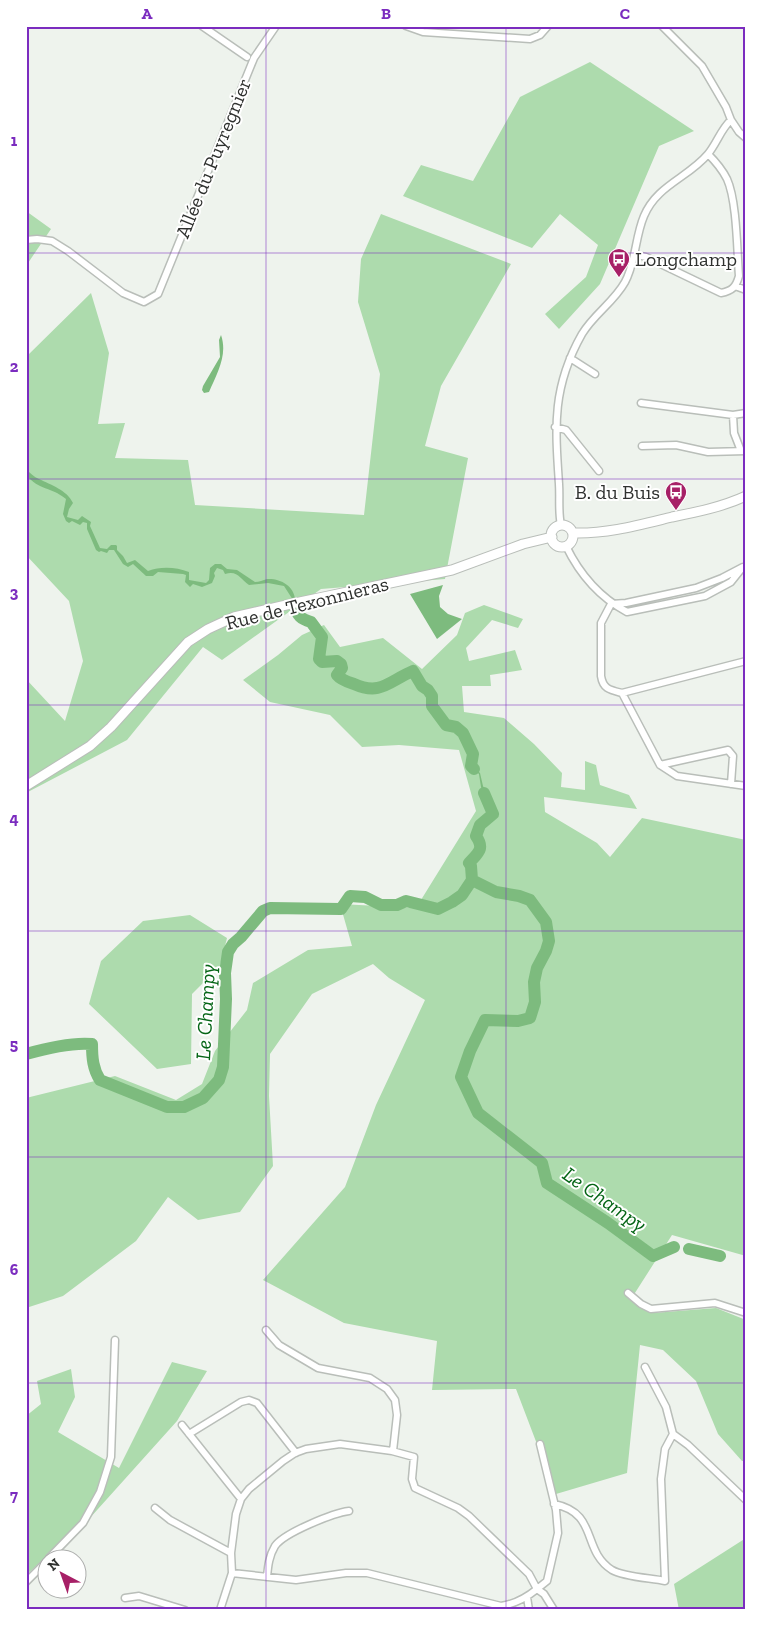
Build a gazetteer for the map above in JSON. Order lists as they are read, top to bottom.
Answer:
{
  "streets": {
    "main road": ["Rue de Texonnieras"],
    "street": ["Allée du Puyregnier"]
  },
  "water": ["Le Champy"],
  "places": {
    "bus stop": ["Longchamp", "B. du Buis"]
  },
  "north": "top left",
  "grid": {
    "columns": ["A", "B", "C"],
    "rows": [
      "1",
      "2",
      "3",
      "4",
      "5",
      "6",
      "7"
    ]
  }
}
